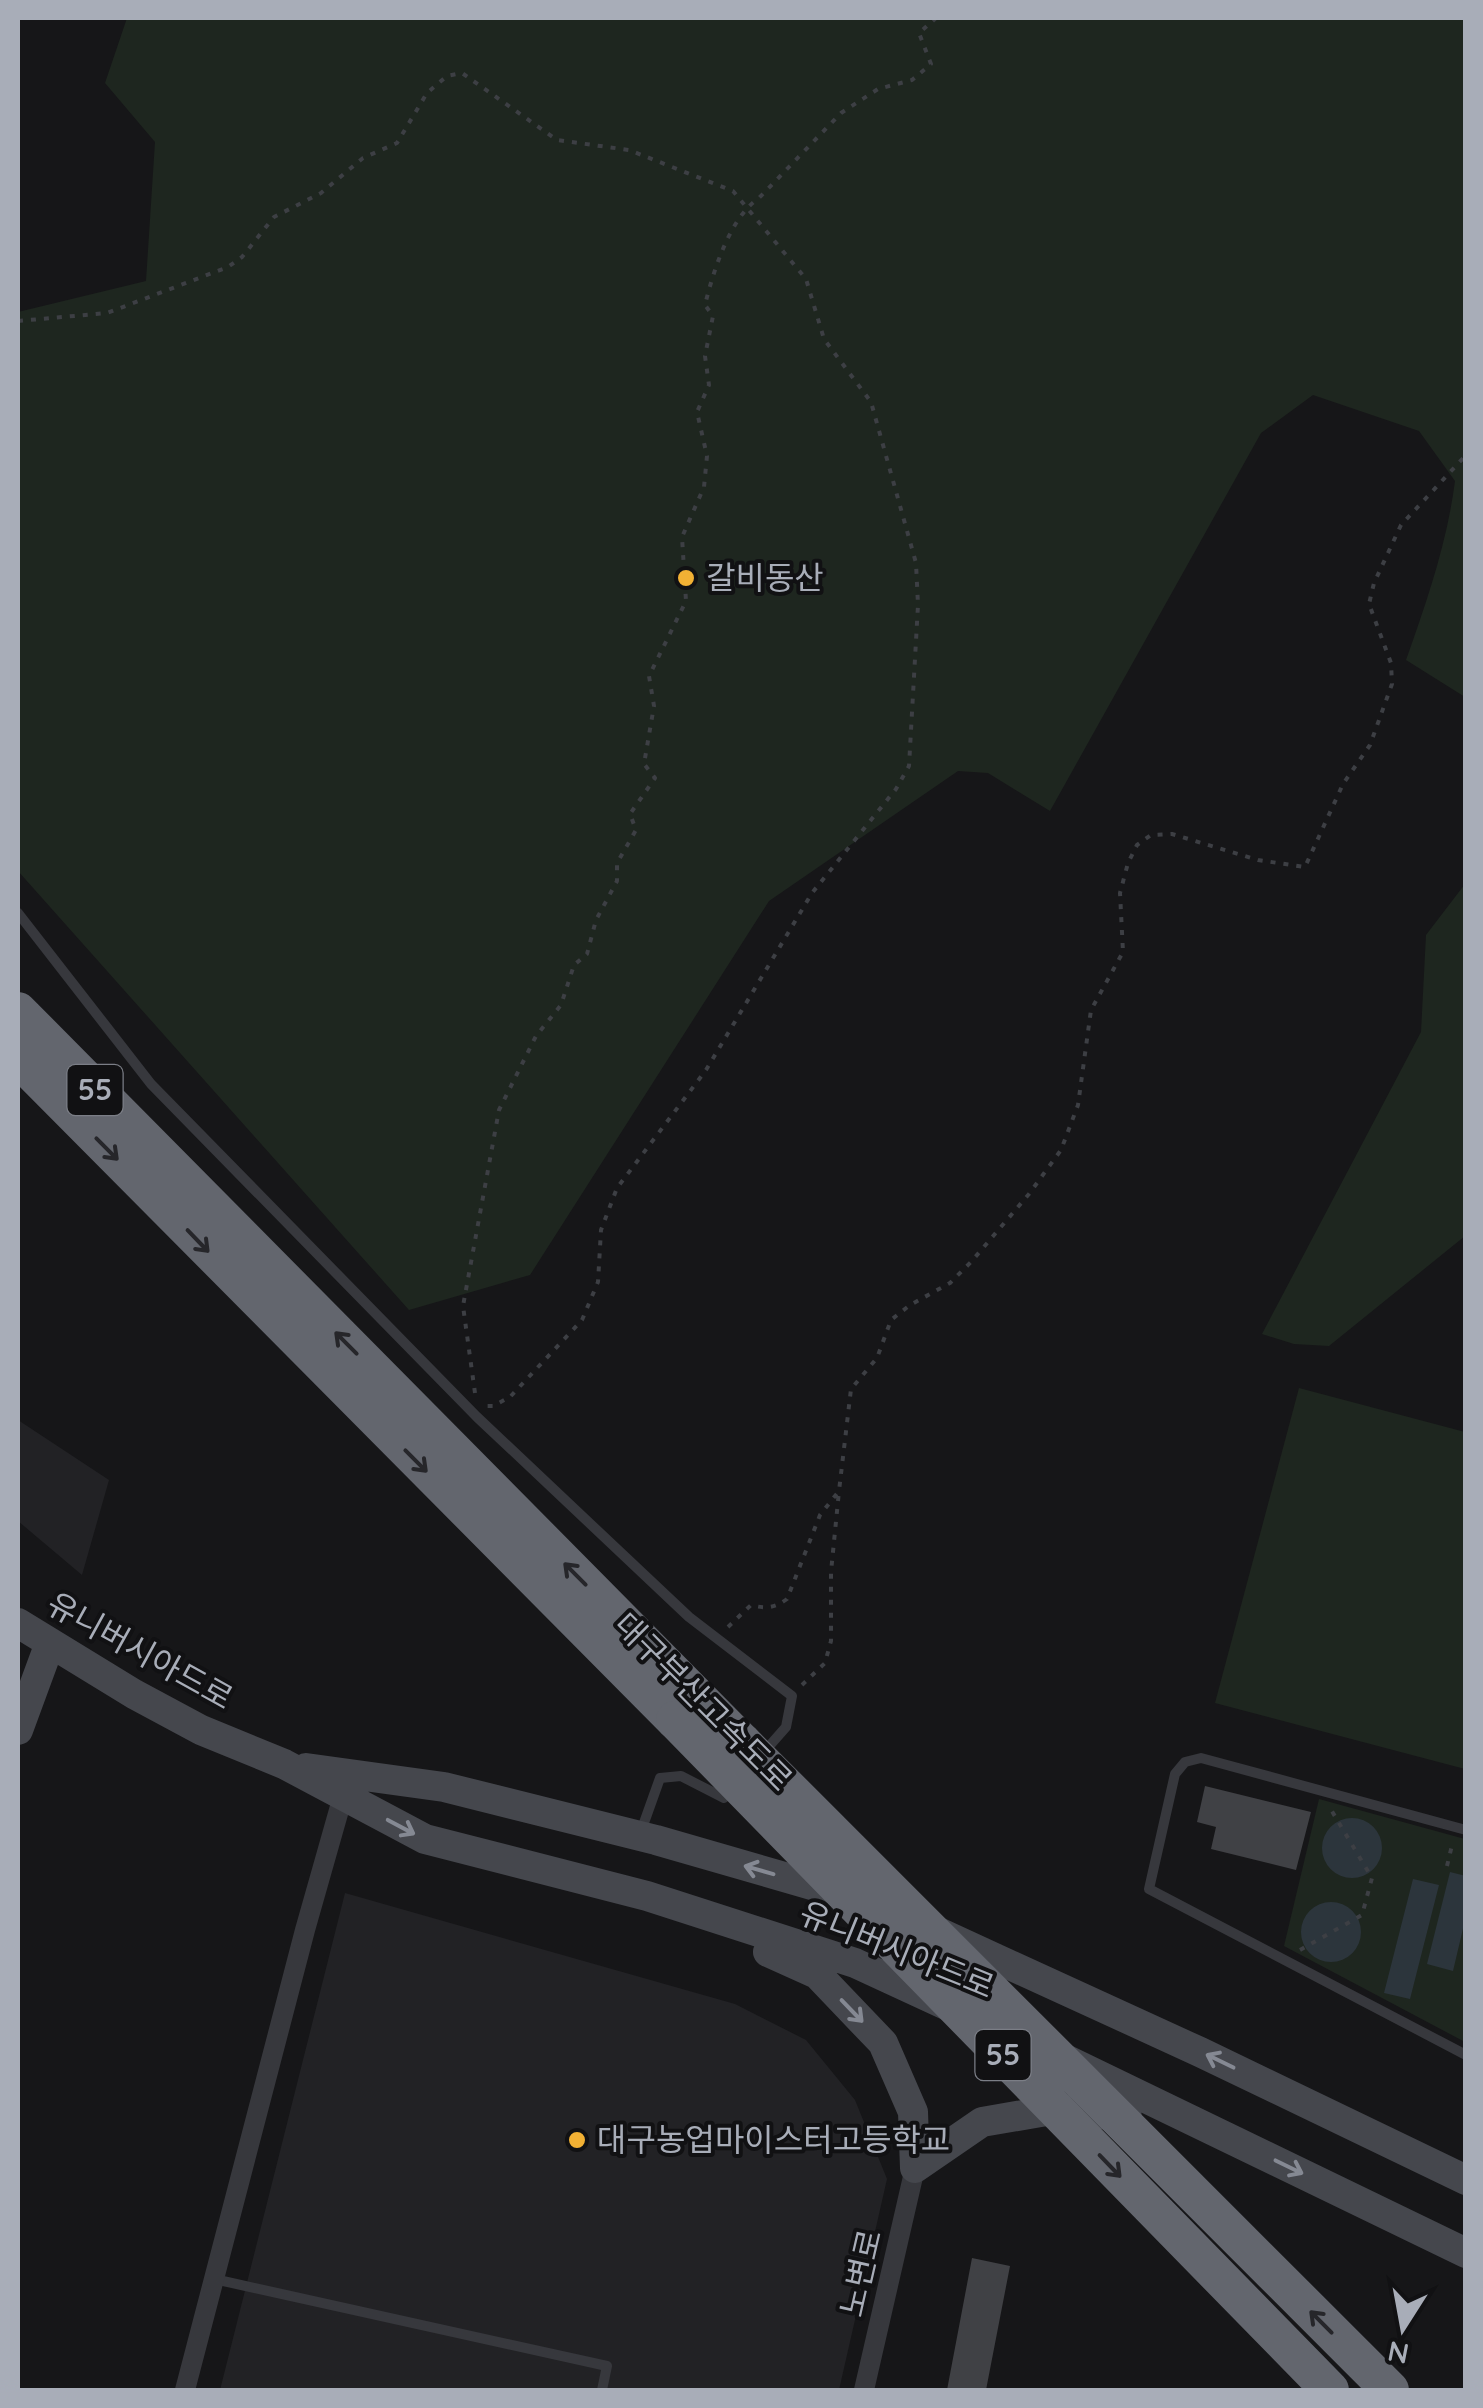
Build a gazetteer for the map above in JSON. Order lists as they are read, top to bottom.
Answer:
{
  "streets": {
    "highway": ["55", "대구부산고속도로"],
    "main road": ["유니버시아드로"],
    "street": ["노변로"]
  },
  "places": ["갈비동산", "대구농업마이스터고등학교"],
  "north": "bottom"
}
